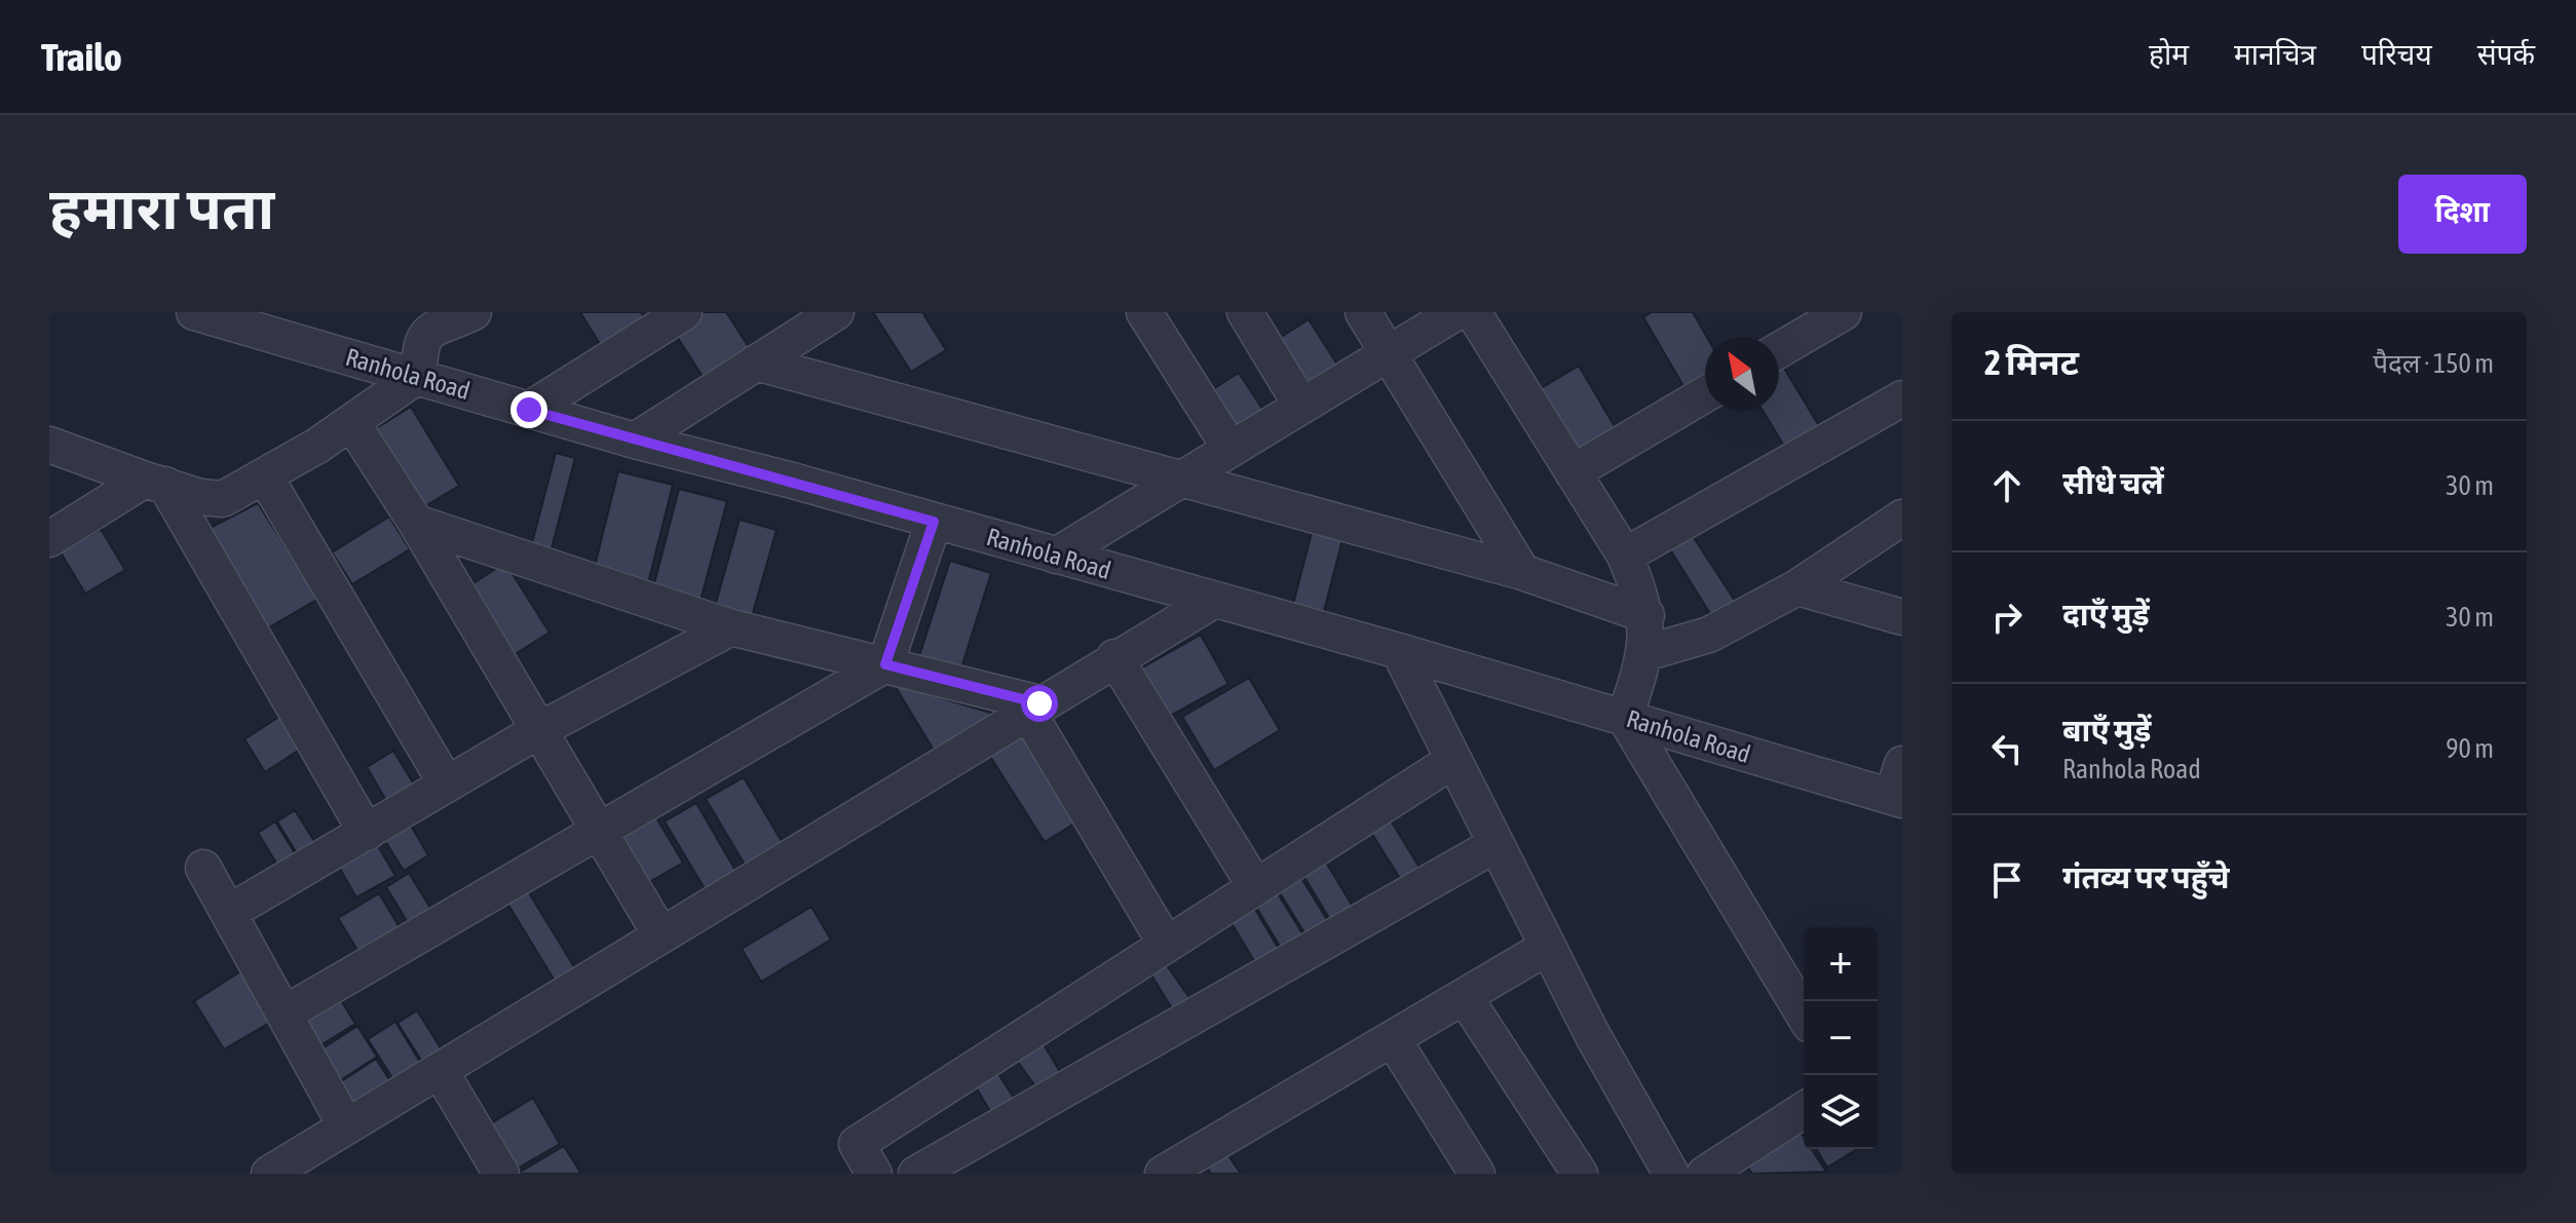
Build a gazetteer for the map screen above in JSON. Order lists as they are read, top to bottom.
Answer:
{
  "streets": {
    "street": ["Ranhola Road"]
  },
  "north": "top left",
  "page": {
    "header": "Trailo",
    "nav": [
      "होम",
      "मानचित्र",
      "परिचय",
      "संपर्क"
    ],
    "buttons": "दिशा",
    "title": "हमारा पता",
    "heading": ["2 मिनट", "पैदल · 150 m"],
    "list": [
      ["सीधे चलें", "30 m"],
      ["दाएँ मुड़ें", "30 m"],
      ["बाएँ मुड़ें", "Ranhola Road", "90 m"],
      "गंतव्य पर पहुँचे"
    ],
    "map_buttons": ["+", "−"]
  }
}
